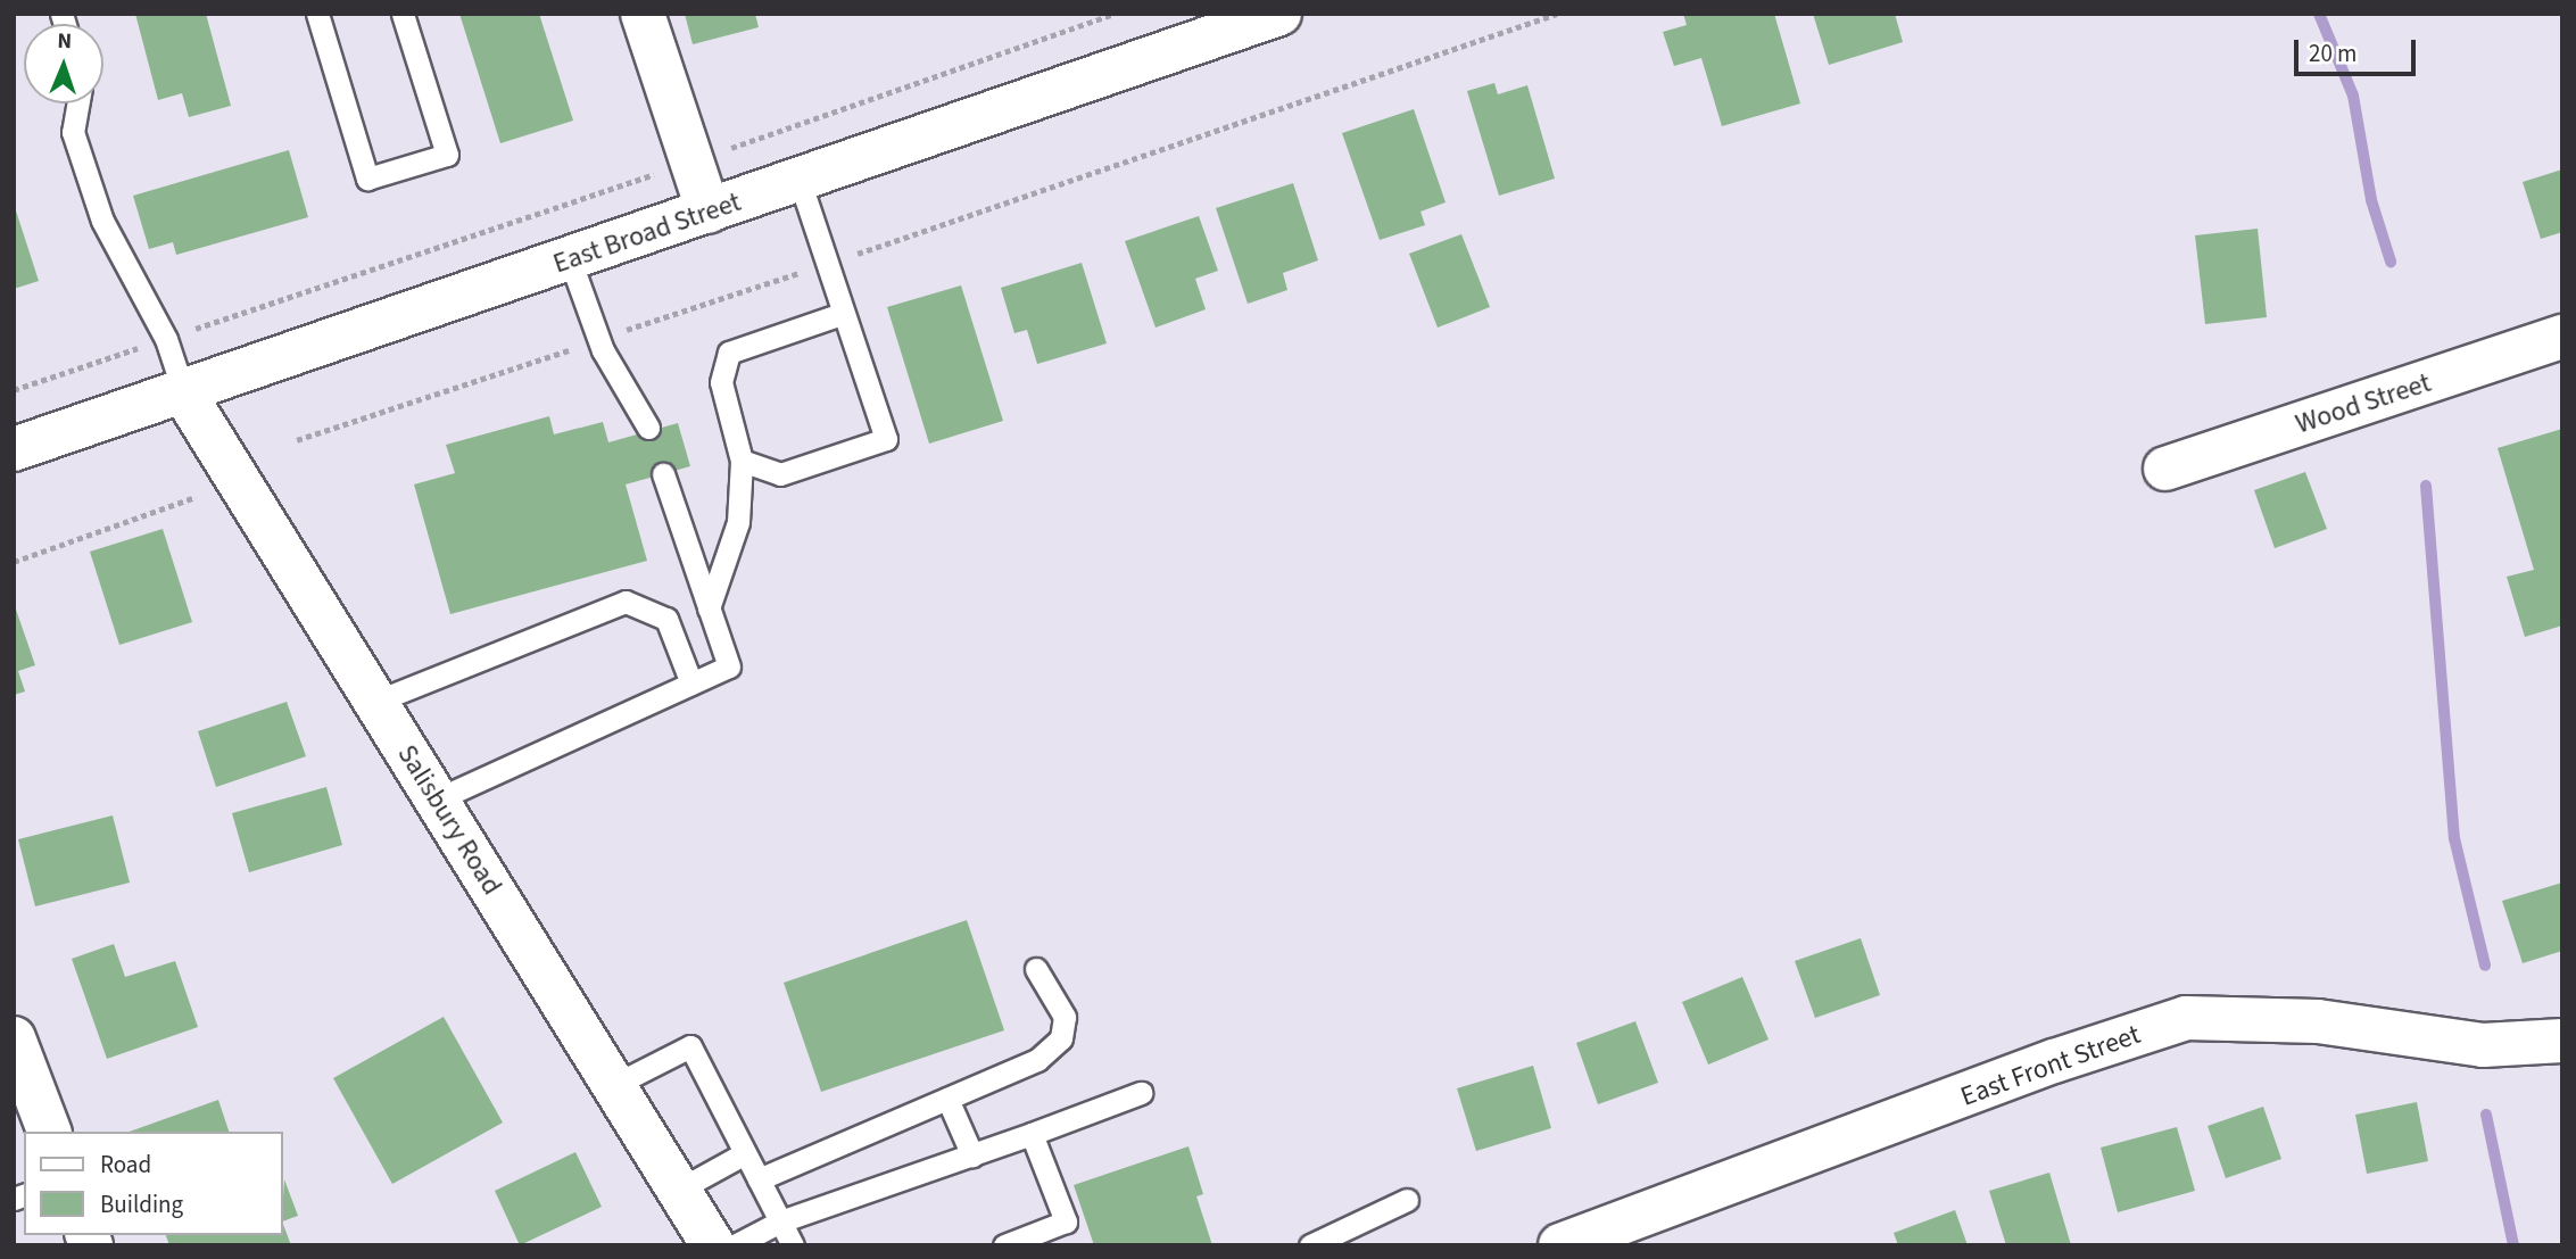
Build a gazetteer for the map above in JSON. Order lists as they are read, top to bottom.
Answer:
{
  "streets": {
    "street": [
      "East Broad Street",
      "Wood Street",
      "Salisbury Road",
      "East Front Street"
    ]
  },
  "crossings": [
    ["East Broad Street", "Salisbury Road"]
  ],
  "legend": ["Road", "Building"],
  "scale_bar": "20 m",
  "north": "top"
}
